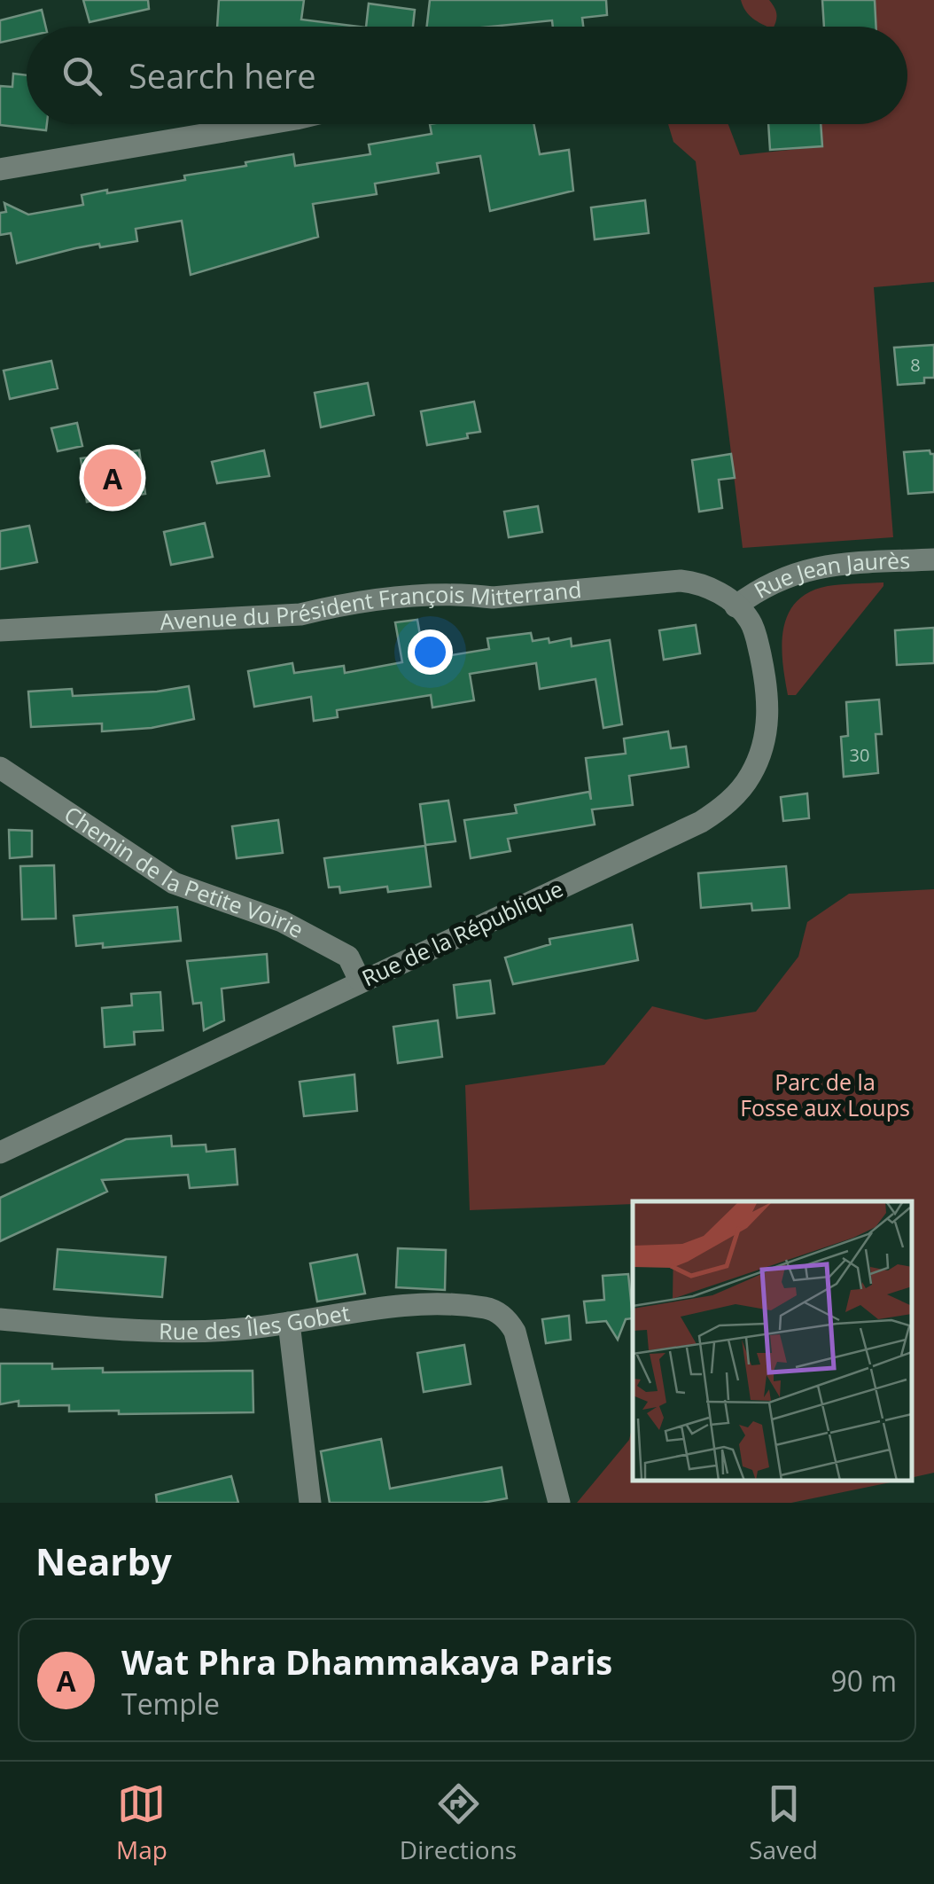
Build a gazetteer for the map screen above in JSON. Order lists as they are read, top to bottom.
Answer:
{
  "streets": {
    "street": [
      "Rue Jean Jaurès",
      "Avenue du Président François Mitterrand",
      "Chemin de la Petite Voirie",
      "Rue de la République",
      "Rue des Îles Gobet"
    ]
  },
  "crossings": [
    ["Rue Jean Jaurès", "Avenue du Président François Mitterrand"],
    ["Rue Jean Jaurès", "Rue de la République"],
    ["Avenue du Président François Mitterrand", "Rue de la République"],
    ["Chemin de la Petite Voirie", "Rue de la République"]
  ],
  "parks": ["Parc de la Fosse aux Loups"],
  "house_numbers": ["8", "30"],
  "page": {
    "search": "Search here",
    "pins": "A",
    "heading": "Nearby",
    "list": [
      {
        "mark": "A",
        "name": "Wat Phra Dhammakaya Paris",
        "note": "Temple",
        "value": "90 m"
      }
    ],
    "nav": ["Map", "Directions", "Saved"]
  }
}
